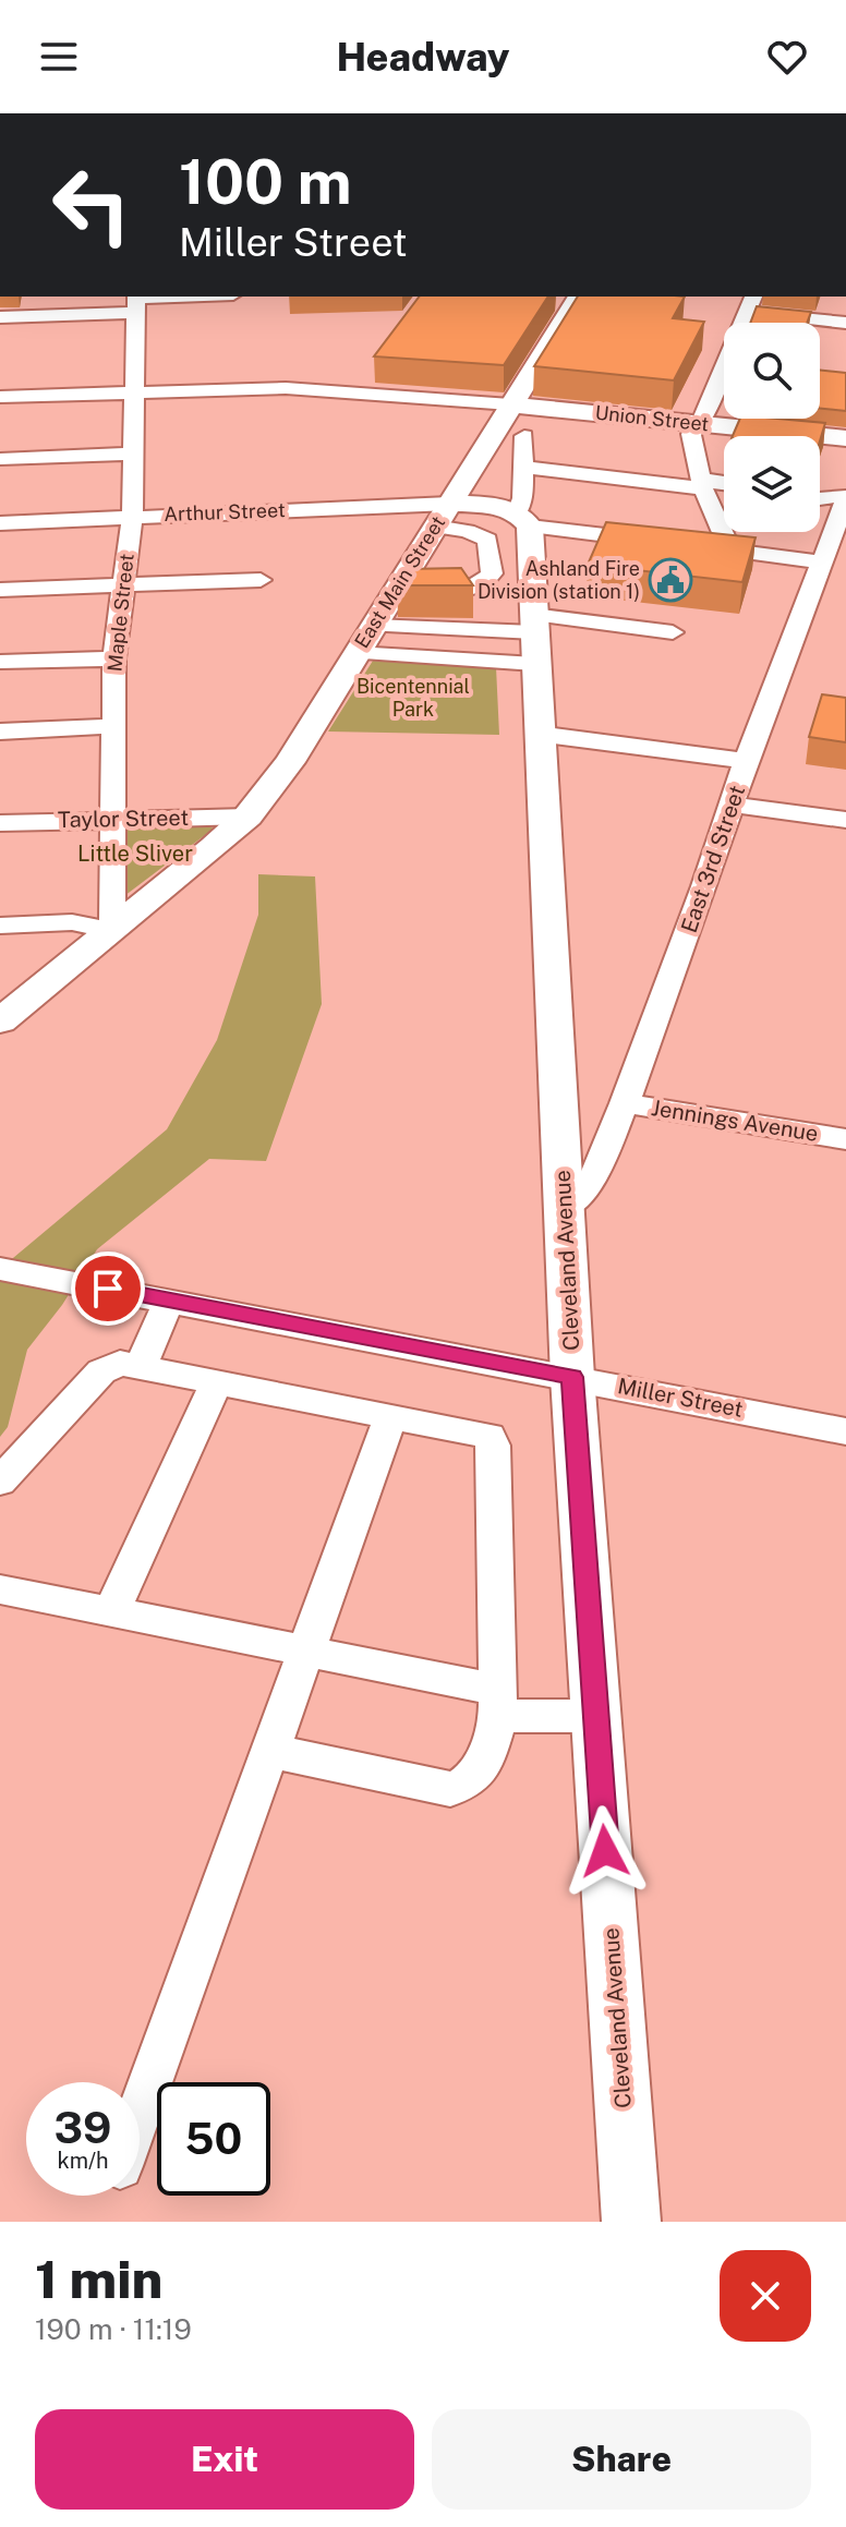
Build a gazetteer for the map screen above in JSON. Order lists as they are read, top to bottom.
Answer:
{
  "streets": {
    "main road": ["Union Street", "East Main Street", "Cleveland Avenue"],
    "street": [
      "Arthur Street",
      "Maple Street",
      "Taylor Street",
      "East 3rd Street",
      "Jennings Avenue",
      "Miller Street"
    ]
  },
  "crossings": [
    ["Union Street", "East Main Street"],
    ["Arthur Street", "East Main Street"],
    ["Arthur Street", "Maple Street"],
    ["East Main Street", "Maple Street"],
    ["East Main Street", "Taylor Street"],
    ["Maple Street", "Taylor Street"],
    ["East 3rd Street", "Jennings Avenue"],
    ["East 3rd Street", "Cleveland Avenue"],
    ["Cleveland Avenue", "Miller Street"]
  ],
  "parks": ["Bicentennial Park", "Little Sliver"],
  "places": {
    "public building": ["Ashland Fire Division (station 1)"]
  },
  "page": {
    "header": "Headway",
    "turn": ["100 m", "Miller Street"],
    "speed": "39 km/h",
    "limit": "50",
    "heading": ["1 min", "190 m · 11:19"],
    "buttons": ["Exit", "Share"]
  }
}
